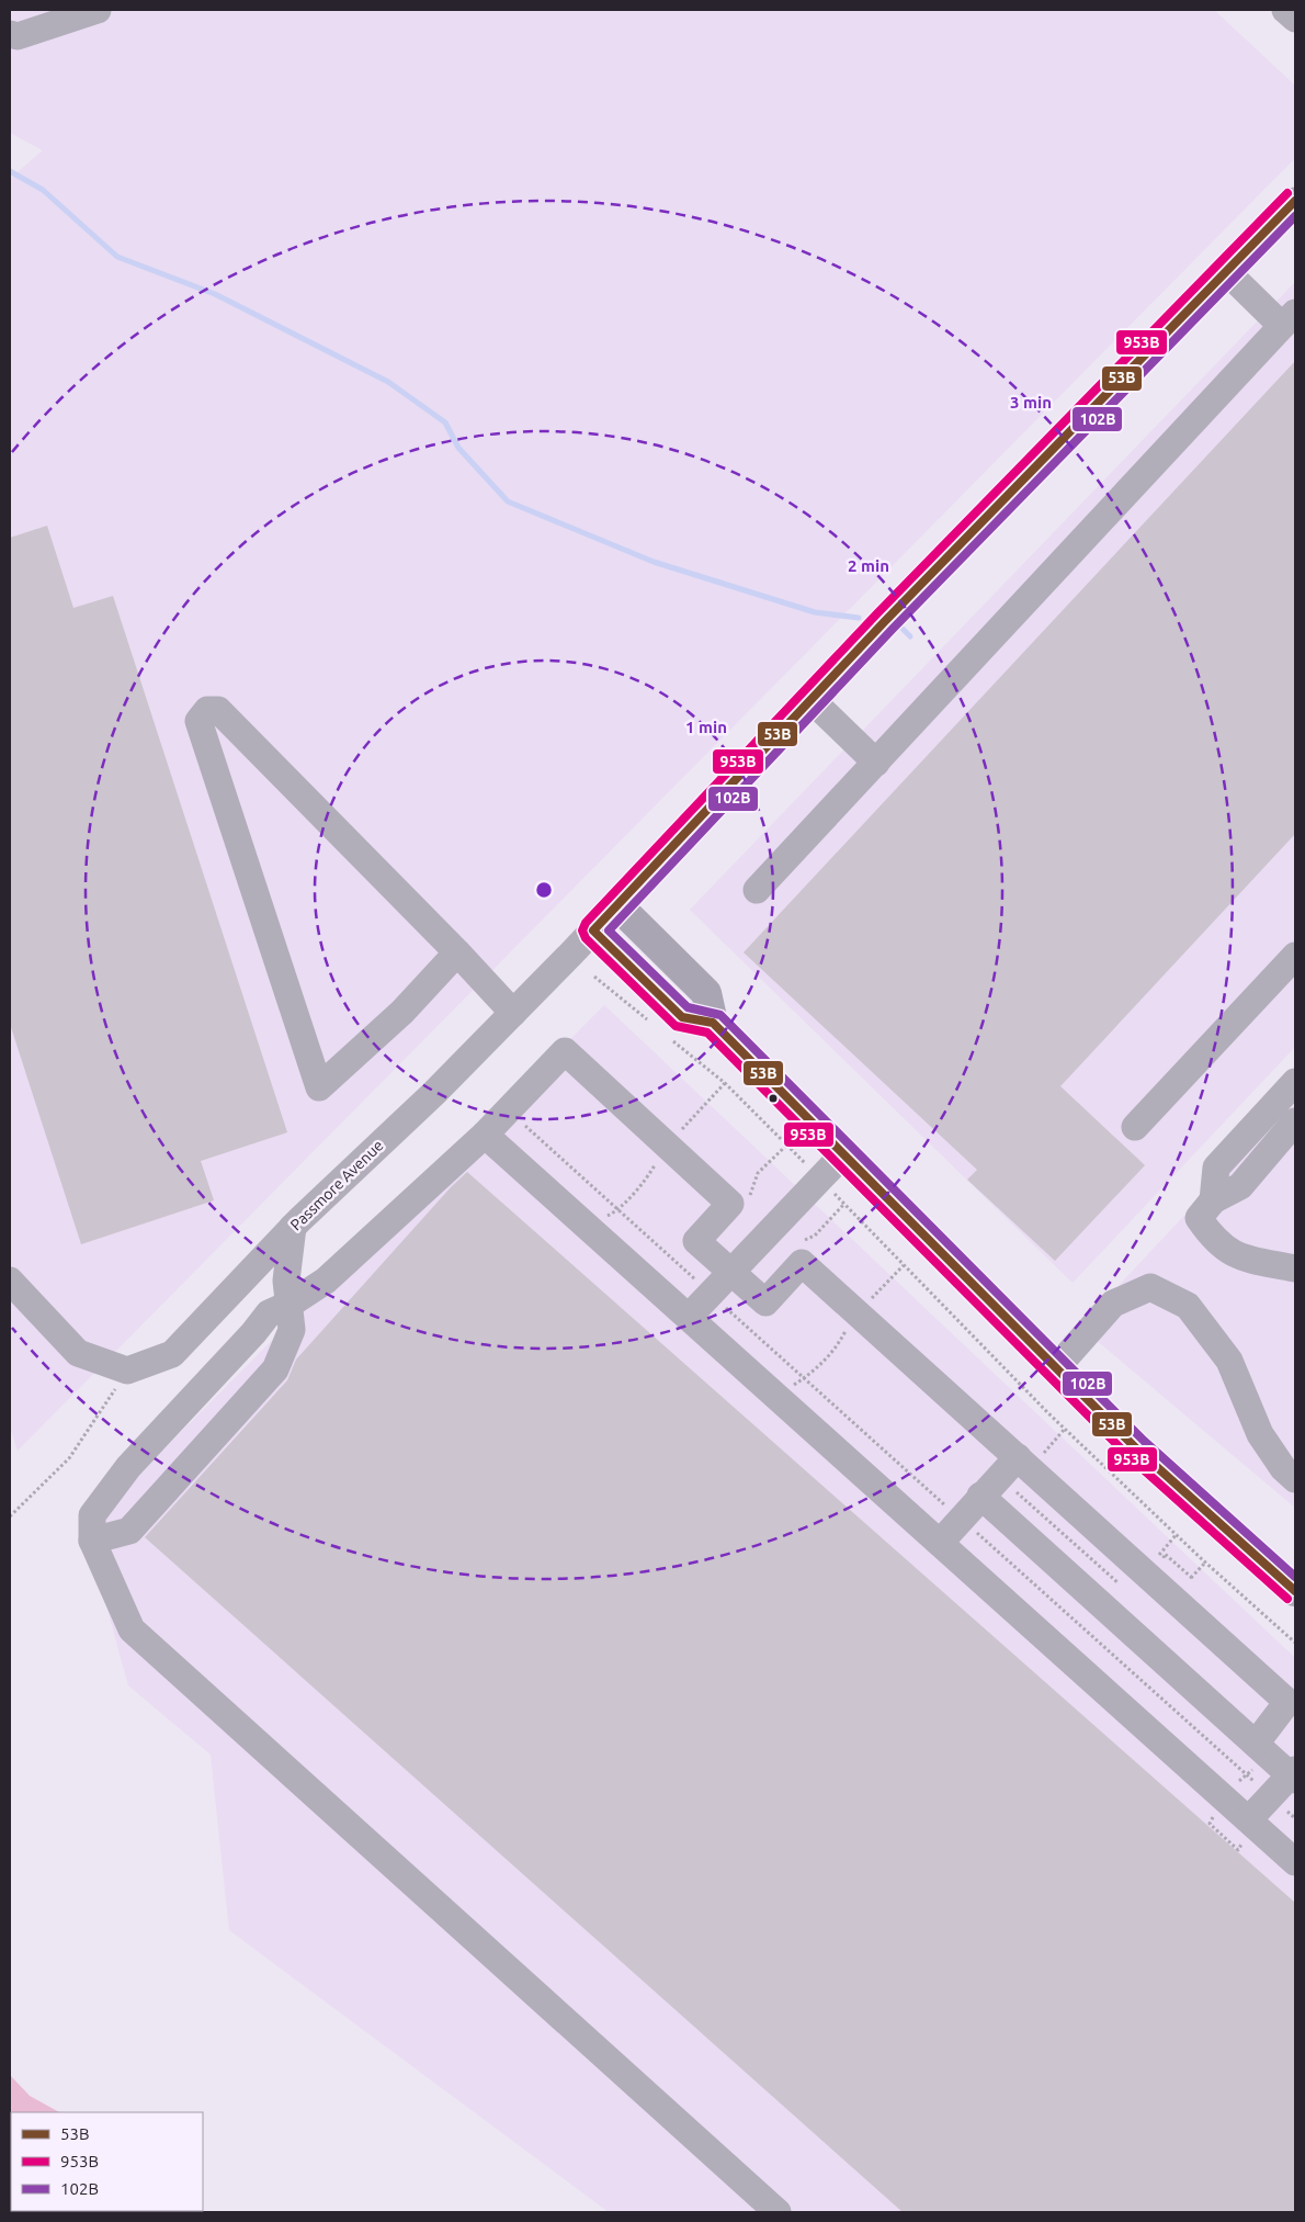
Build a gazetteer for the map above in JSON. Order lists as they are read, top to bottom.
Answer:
{
  "streets": {
    "street": ["Passmore Avenue"]
  },
  "lines": ["transit line 953B", "transit line 53B", "transit line 102B"],
  "legend": ["53B", "953B", "102B"],
  "rings": ["3 min", "2 min", "1 min"]
}
